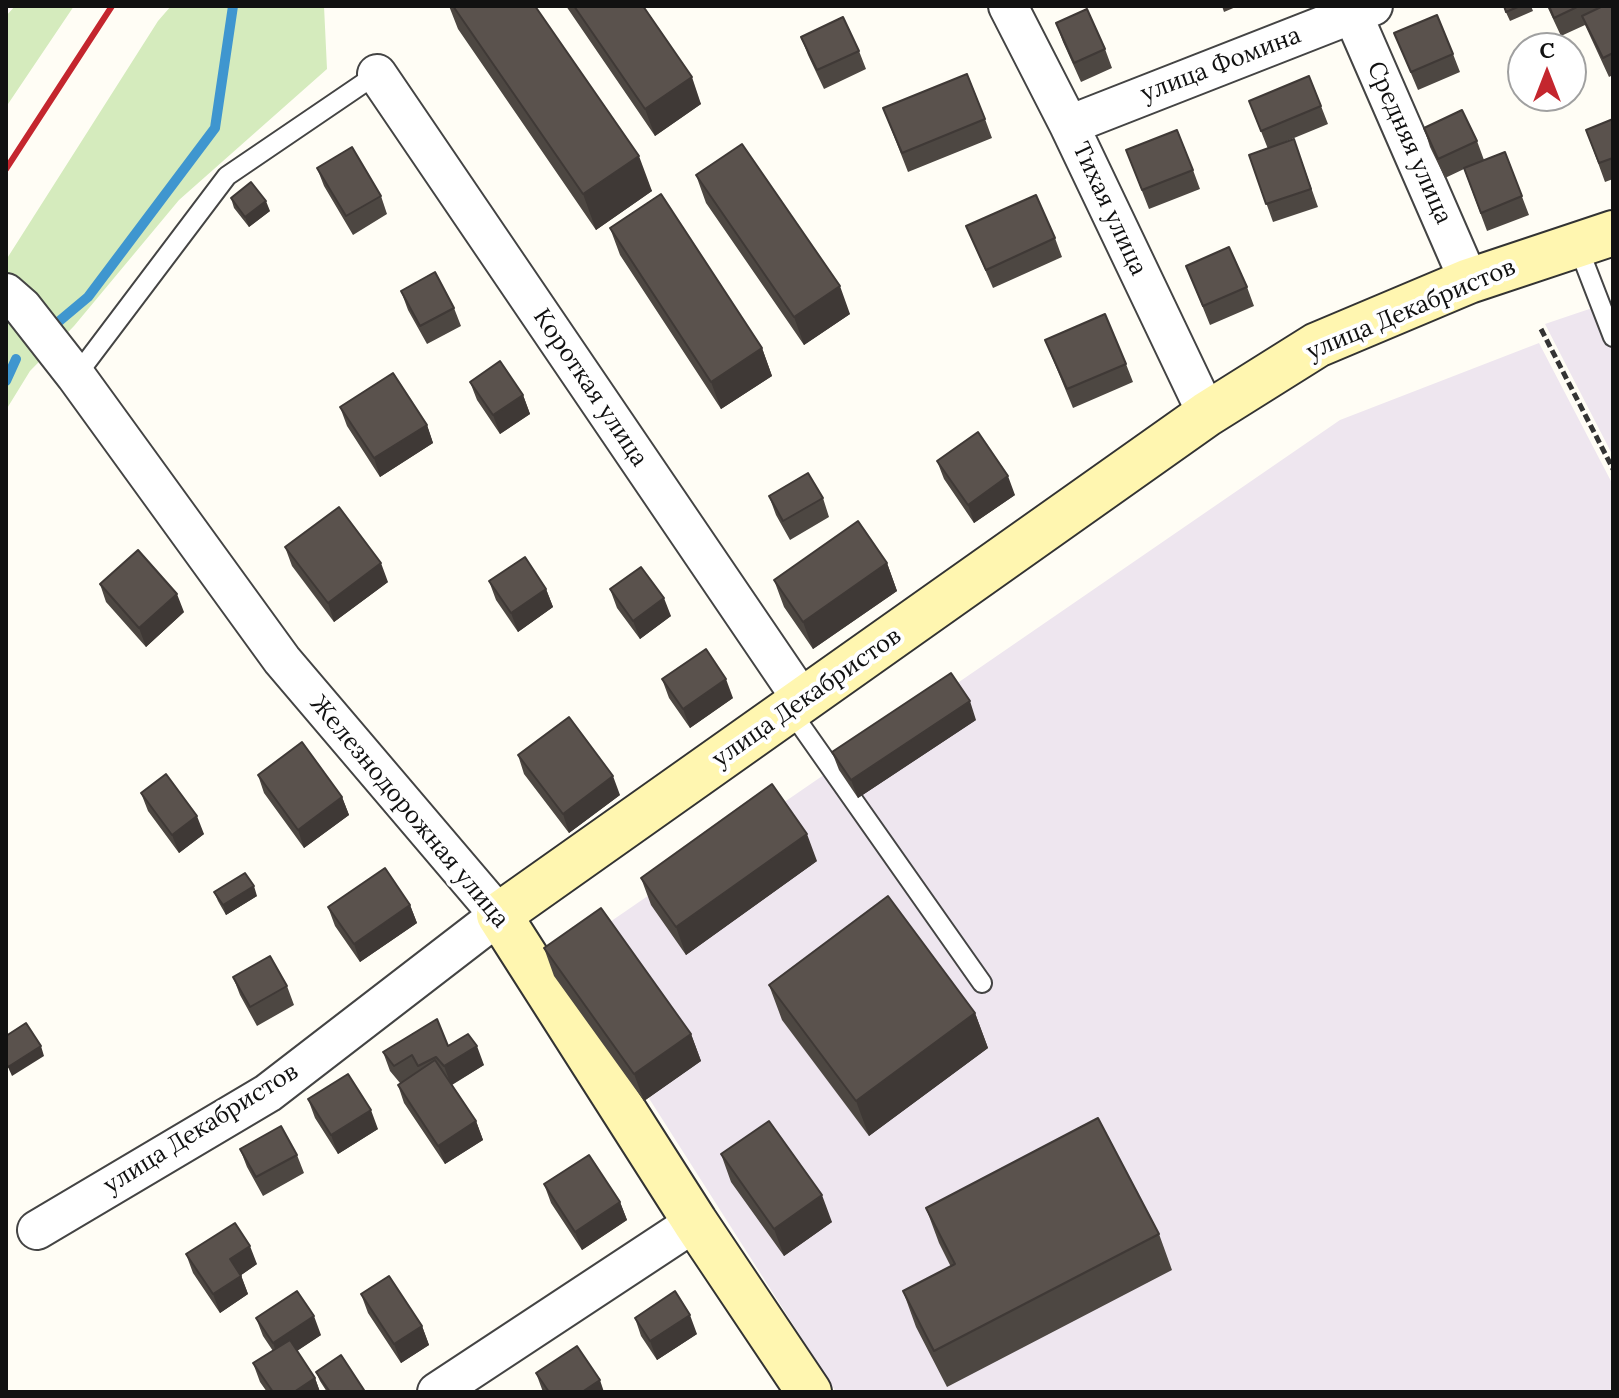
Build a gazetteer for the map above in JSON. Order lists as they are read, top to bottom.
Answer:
{
  "streets": {
    "street": [
      "улица Фомина",
      "Средняя улица",
      "Тихая улица",
      "улица Декабристов",
      "Короткая улица",
      "Железнодорожная улица"
    ]
  },
  "crossings": [
    ["улица Фомина", "Средняя улица"],
    ["улица Фомина", "Тихая улица"],
    ["Средняя улица", "улица Декабристов"],
    ["Тихая улица", "улица Декабристов"],
    ["улица Декабристов", "Короткая улица"],
    ["улица Декабристов", "Железнодорожная улица"]
  ],
  "north": "top"
}
